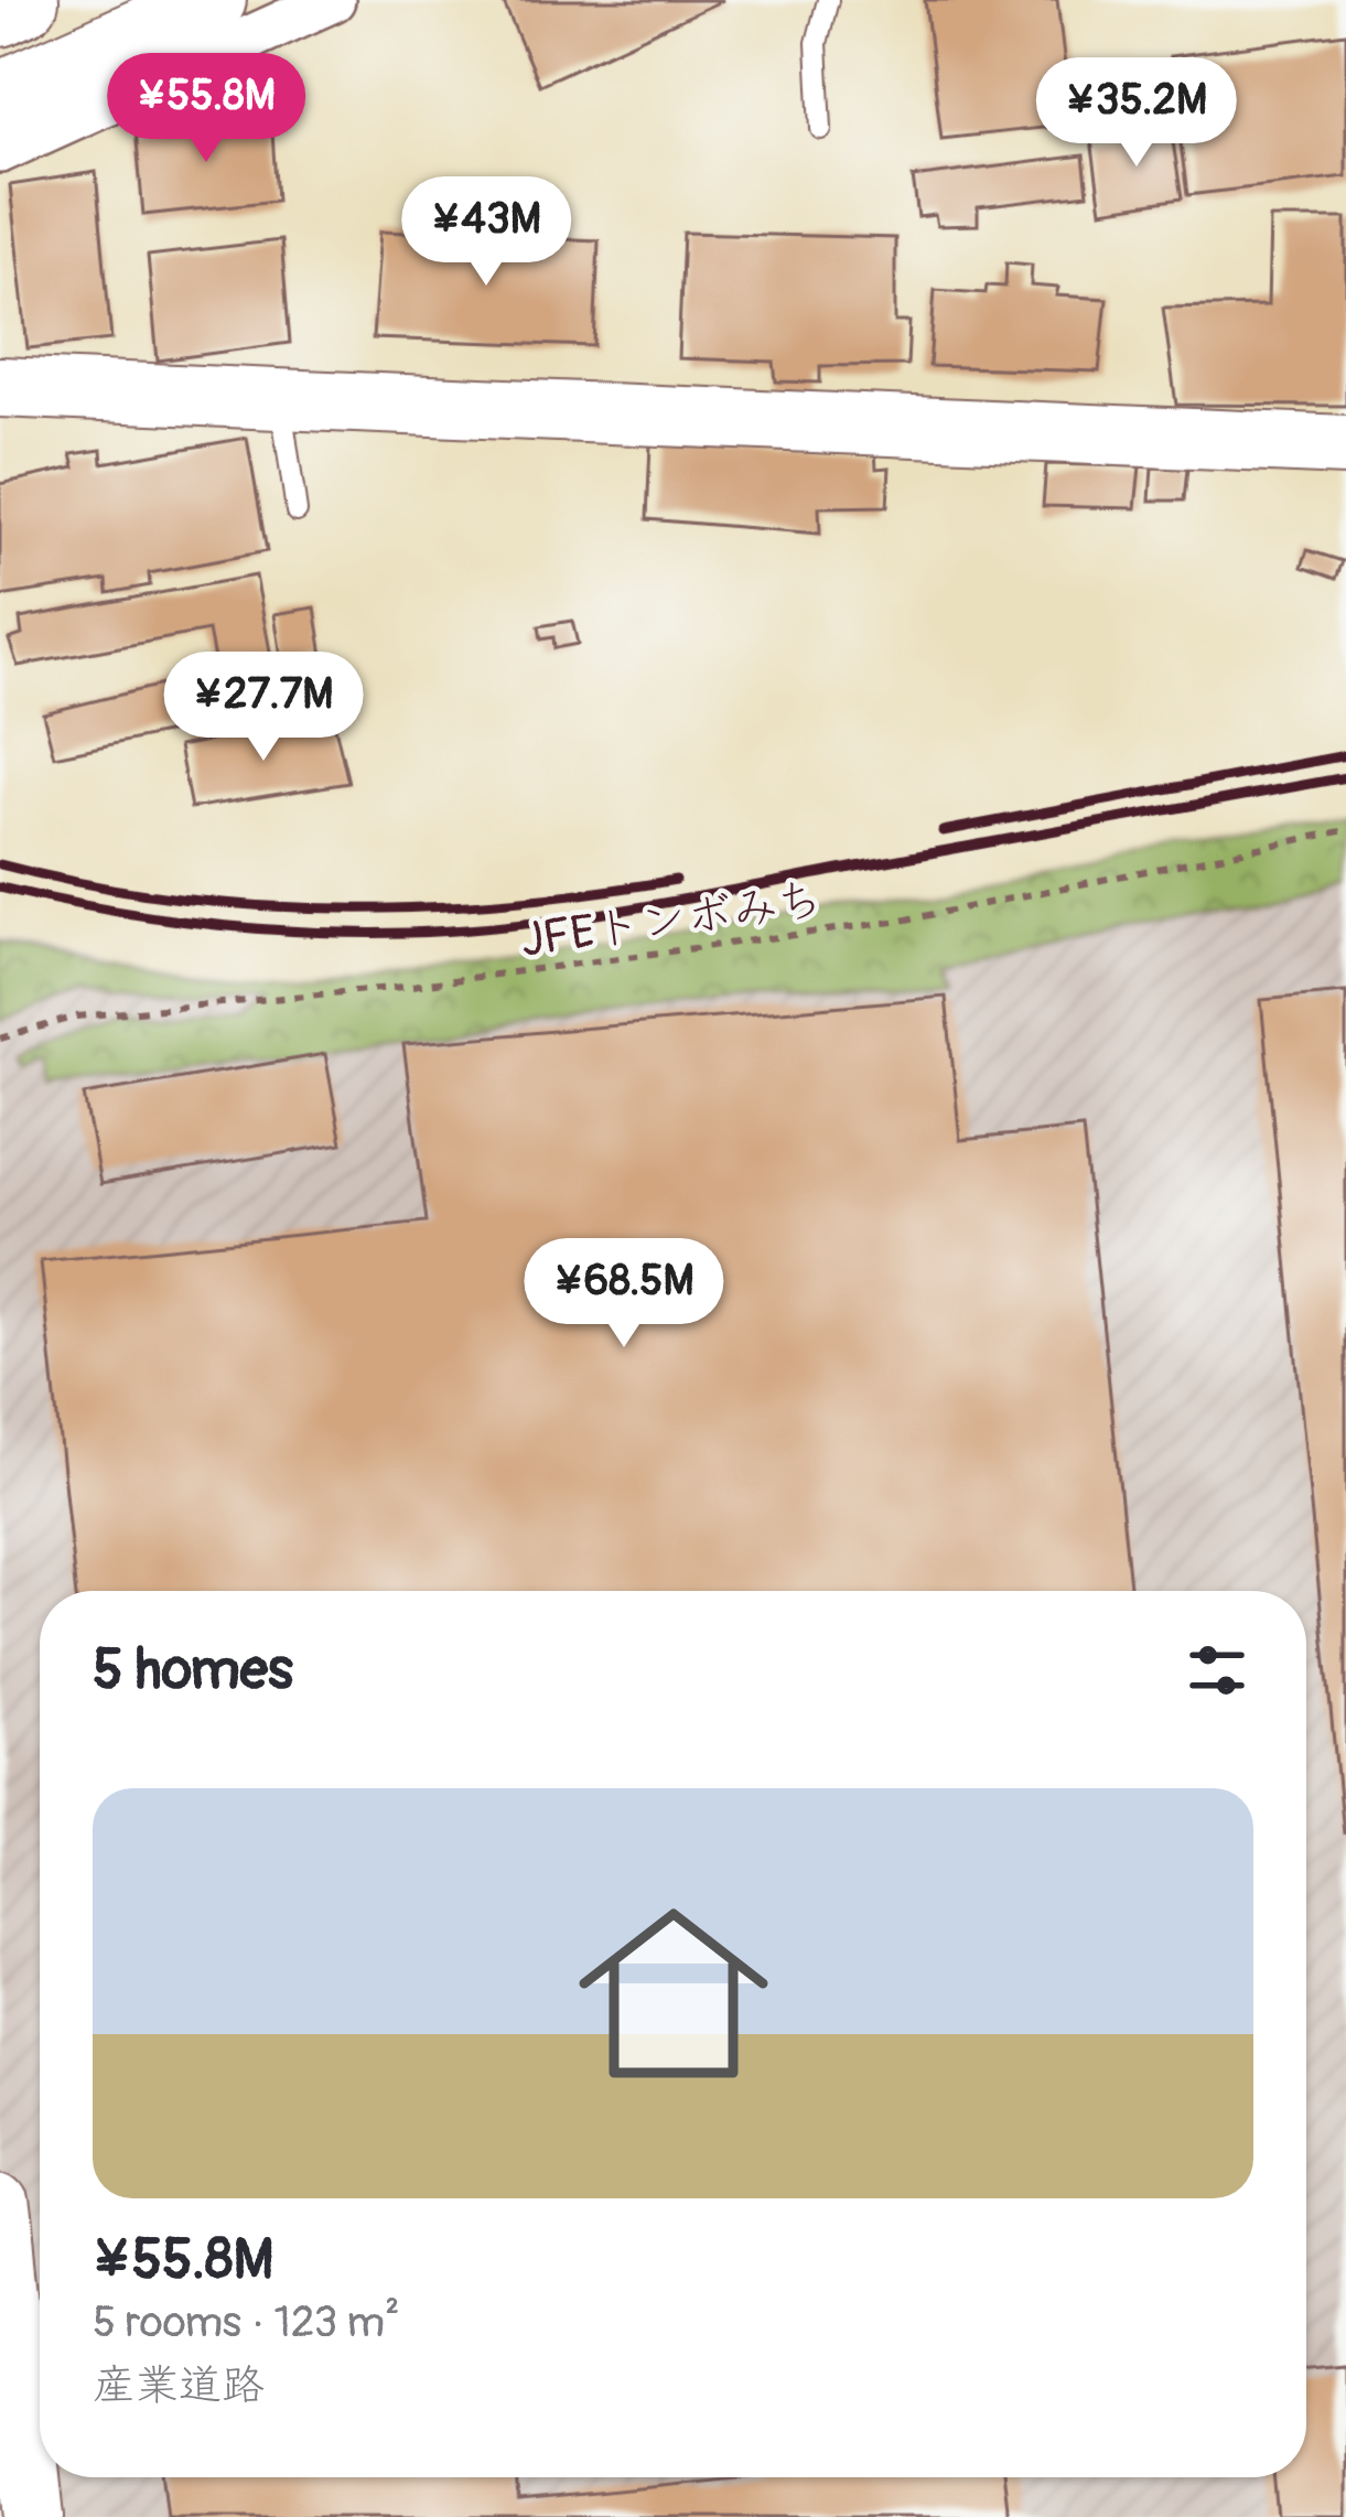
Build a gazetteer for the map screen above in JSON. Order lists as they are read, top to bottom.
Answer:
{
  "streets": {
    "path": ["JFEトンボみち"]
  },
  "page": {
    "price": [
      "¥55.8M",
      "¥35.2M",
      "¥43M",
      "¥27.7M",
      "¥68.5M"
    ],
    "heading": "5 homes",
    "list": [
      {
        "name": "¥55.8M",
        "note": "5 rooms · 123 m² · 産業道路"
      }
    ]
  }
}
